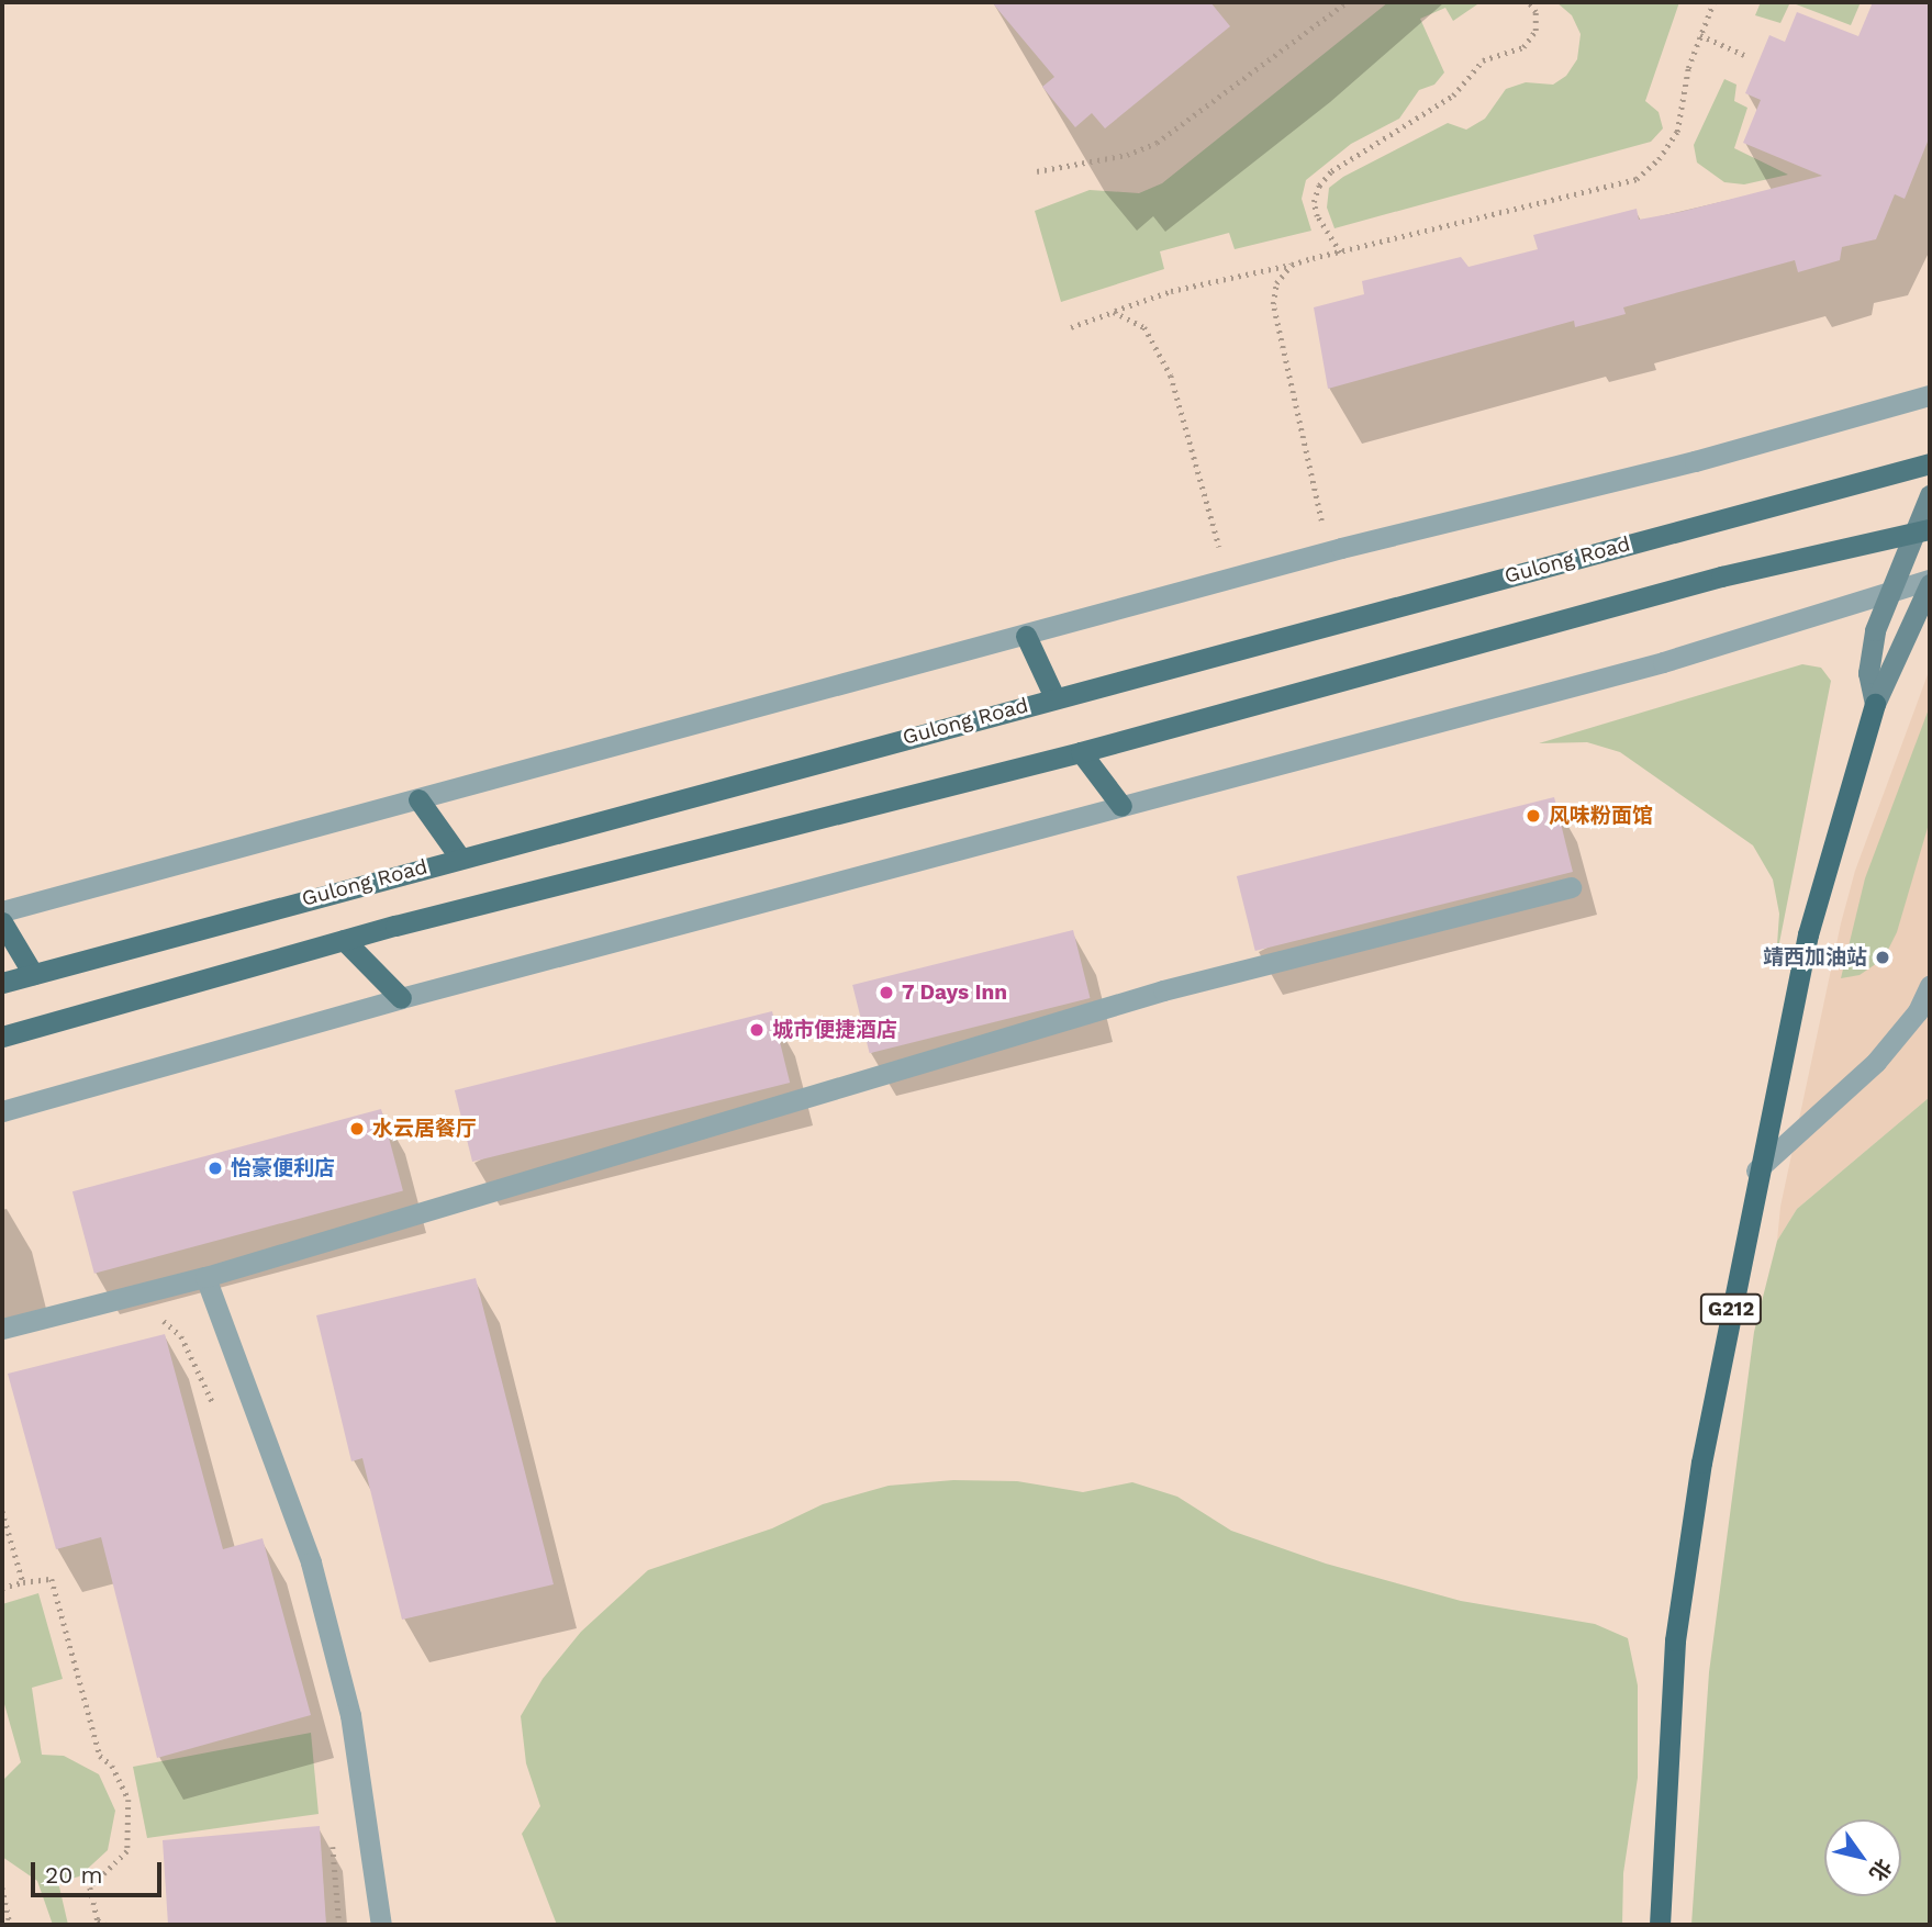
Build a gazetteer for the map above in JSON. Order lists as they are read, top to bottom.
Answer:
{
  "streets": {
    "highway": ["G212"],
    "main road": ["Gulong Road"]
  },
  "places": [
    "风味粉面馆",
    "靖西加油站",
    "7 Days Inn",
    "城市便捷酒店",
    "水云居餐厅",
    "怡豪便利店"
  ],
  "scale_bar": "20 m",
  "north": "bottom right"
}
